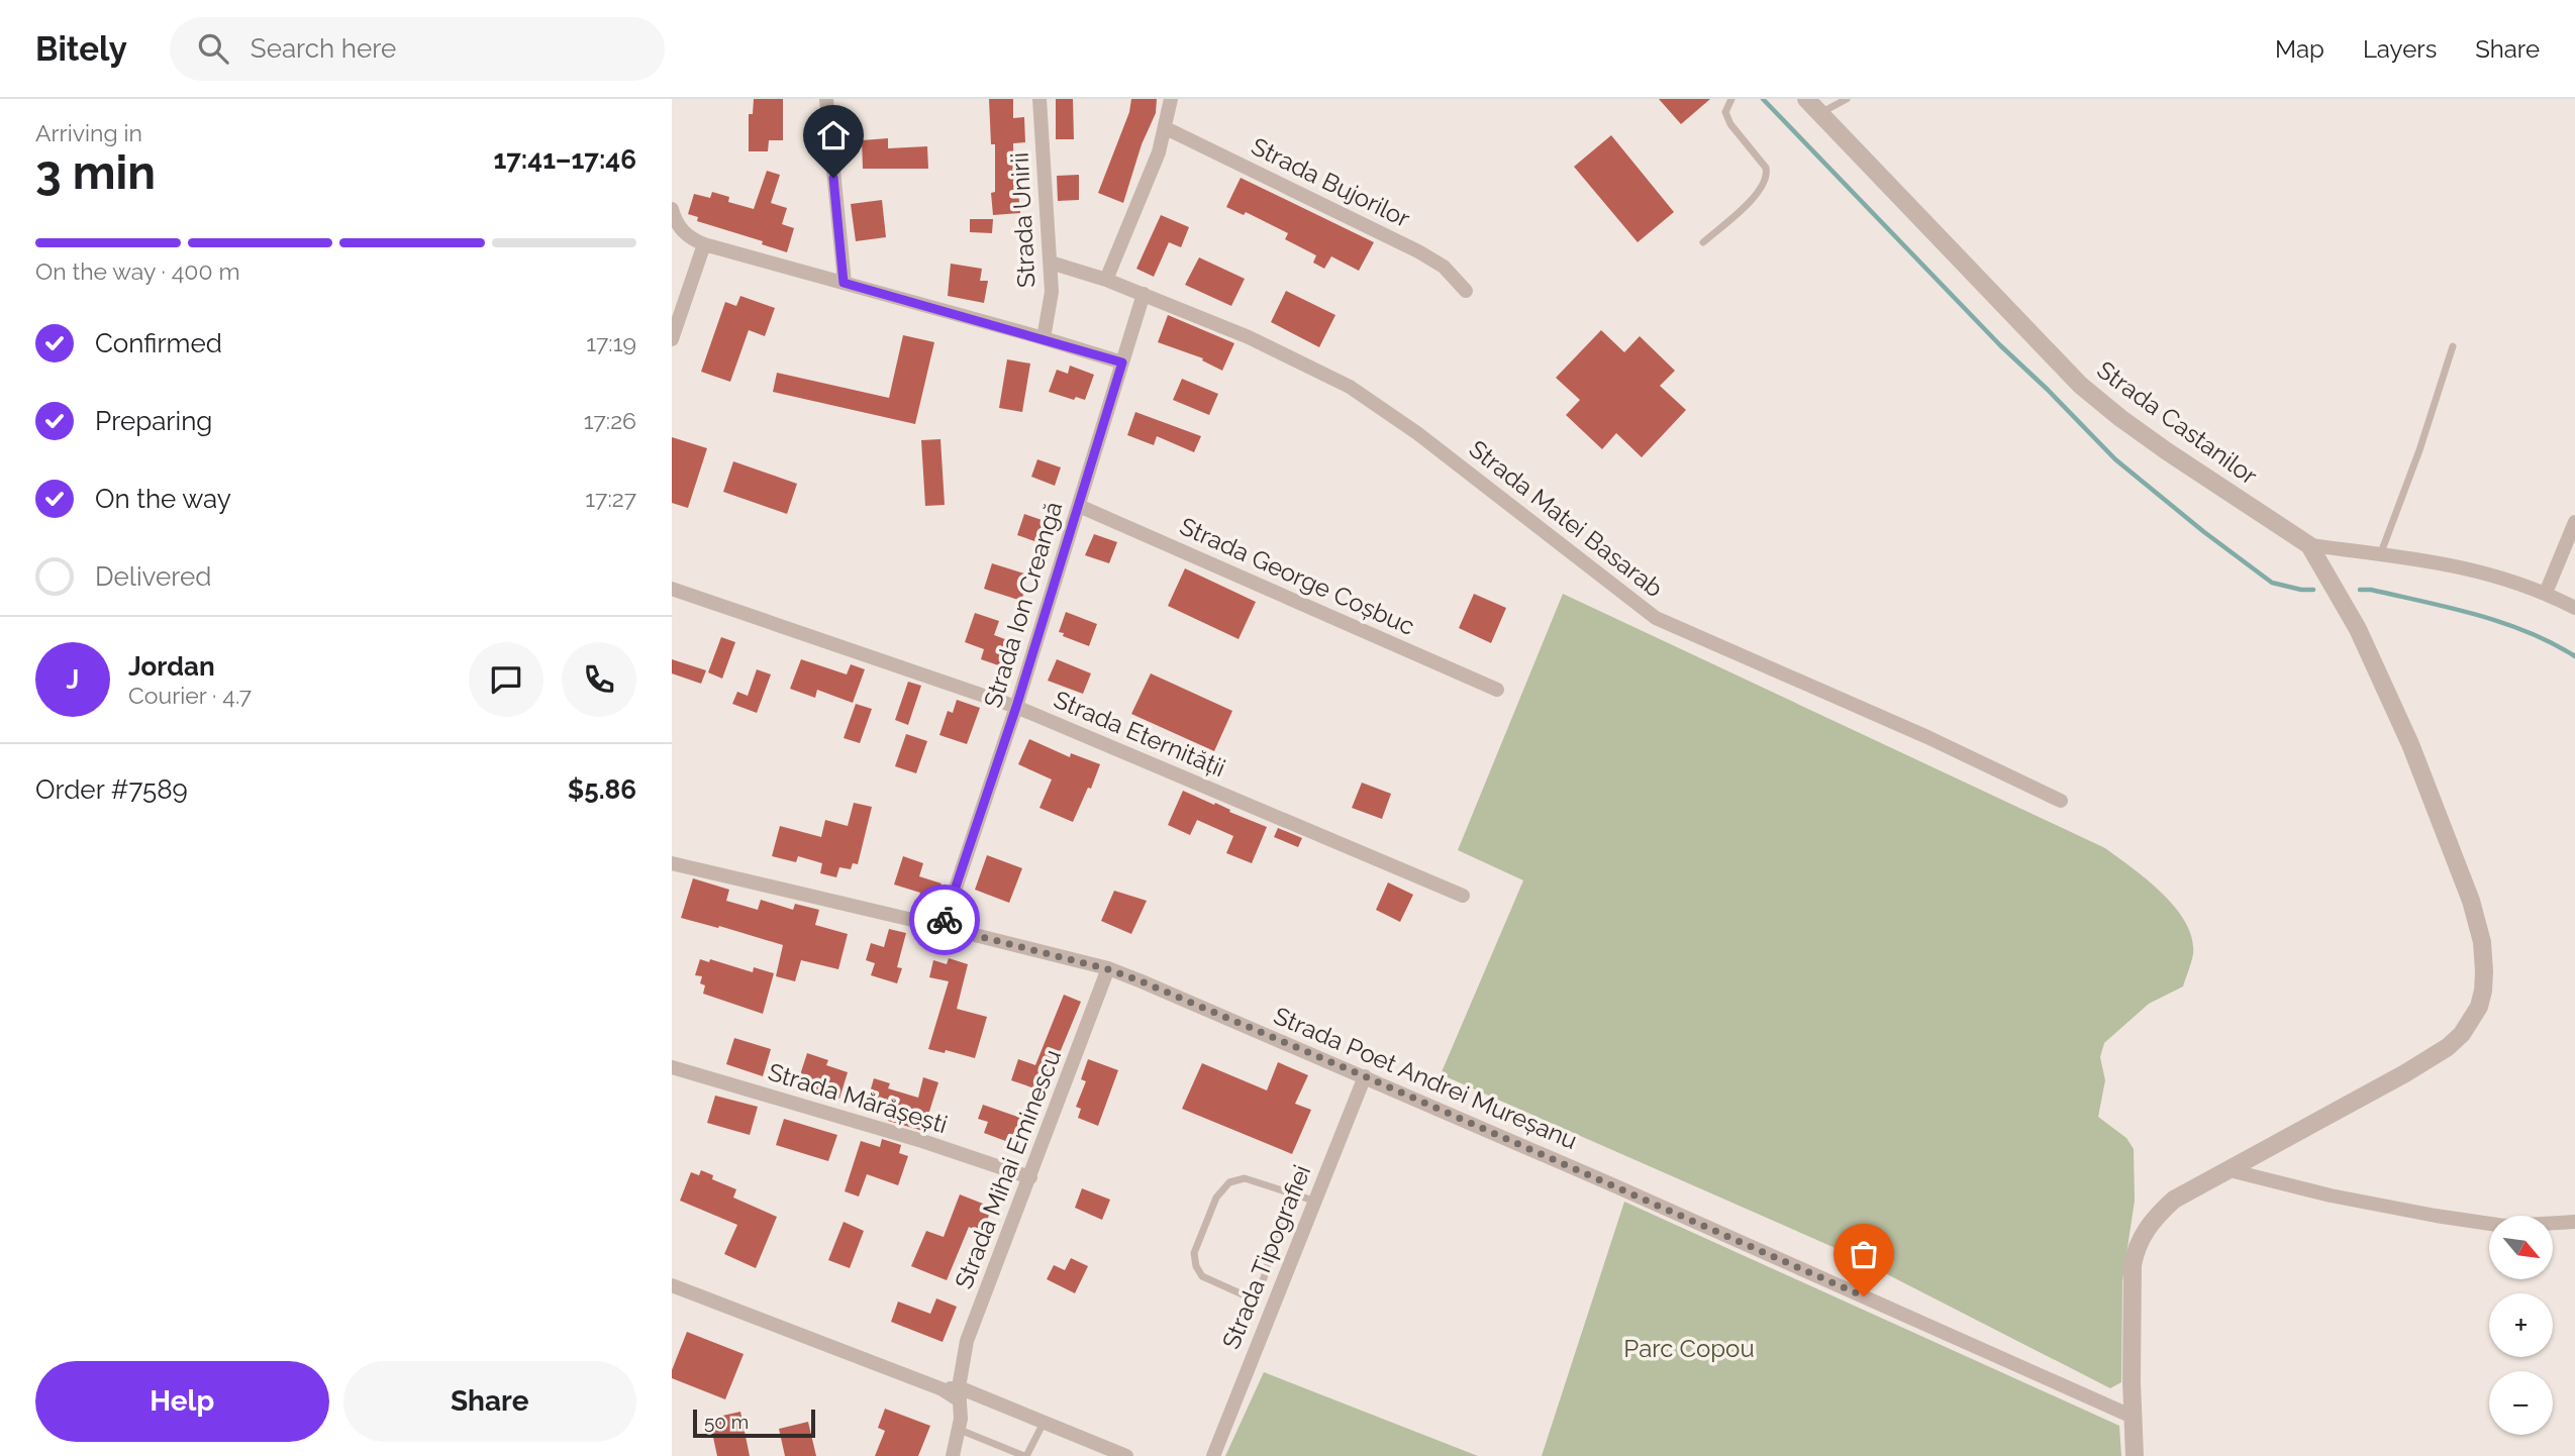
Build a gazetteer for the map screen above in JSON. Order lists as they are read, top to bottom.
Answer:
{
  "streets": {
    "street": [
      "Strada Bujorilor",
      "Strada Unirii",
      "Strada Castanilor",
      "Strada Matei Basarab",
      "Strada George Coșbuc",
      "Strada Ion Creangă",
      "Strada Eternității",
      "Strada Poet Andrei Mureșanu",
      "Strada Mărășești",
      "Strada Mihai Eminescu",
      "Strada Tipografiei"
    ]
  },
  "crossings": [
    ["Strada Unirii", "Strada Matei Basarab"],
    ["Strada Matei Basarab", "Strada Ion Creangă"],
    ["Strada George Coșbuc", "Strada Ion Creangă"],
    ["Strada Ion Creangă", "Strada Eternității"],
    ["Strada Ion Creangă", "Strada Poet Andrei Mureșanu"],
    ["Strada Poet Andrei Mureșanu", "Strada Mihai Eminescu"],
    ["Strada Poet Andrei Mureșanu", "Strada Tipografiei"],
    ["Strada Mărășești", "Strada Mihai Eminescu"]
  ],
  "parks": ["Parc Copou"],
  "scale_bar": "50 m",
  "north": "bottom right",
  "page": {
    "header": "Bitely",
    "search": "Search here",
    "nav": ["Map", "Layers", "Share"],
    "heading": ["3 min", "Arriving in", "17:41–17:46"],
    "panel": [
      "Jordan",
      "Courier · 4.7",
      "Order #7589",
      "$5.86"
    ],
    "bar": "On the way · 400 m",
    "list": [
      ["Confirmed", "17:19"],
      ["Preparing", "17:26"],
      ["On the way", "17:27"],
      "Delivered"
    ],
    "round": "J",
    "map_buttons": ["+", "−"],
    "buttons": ["Help", "Share"],
    "scale": "50 m"
  }
}
